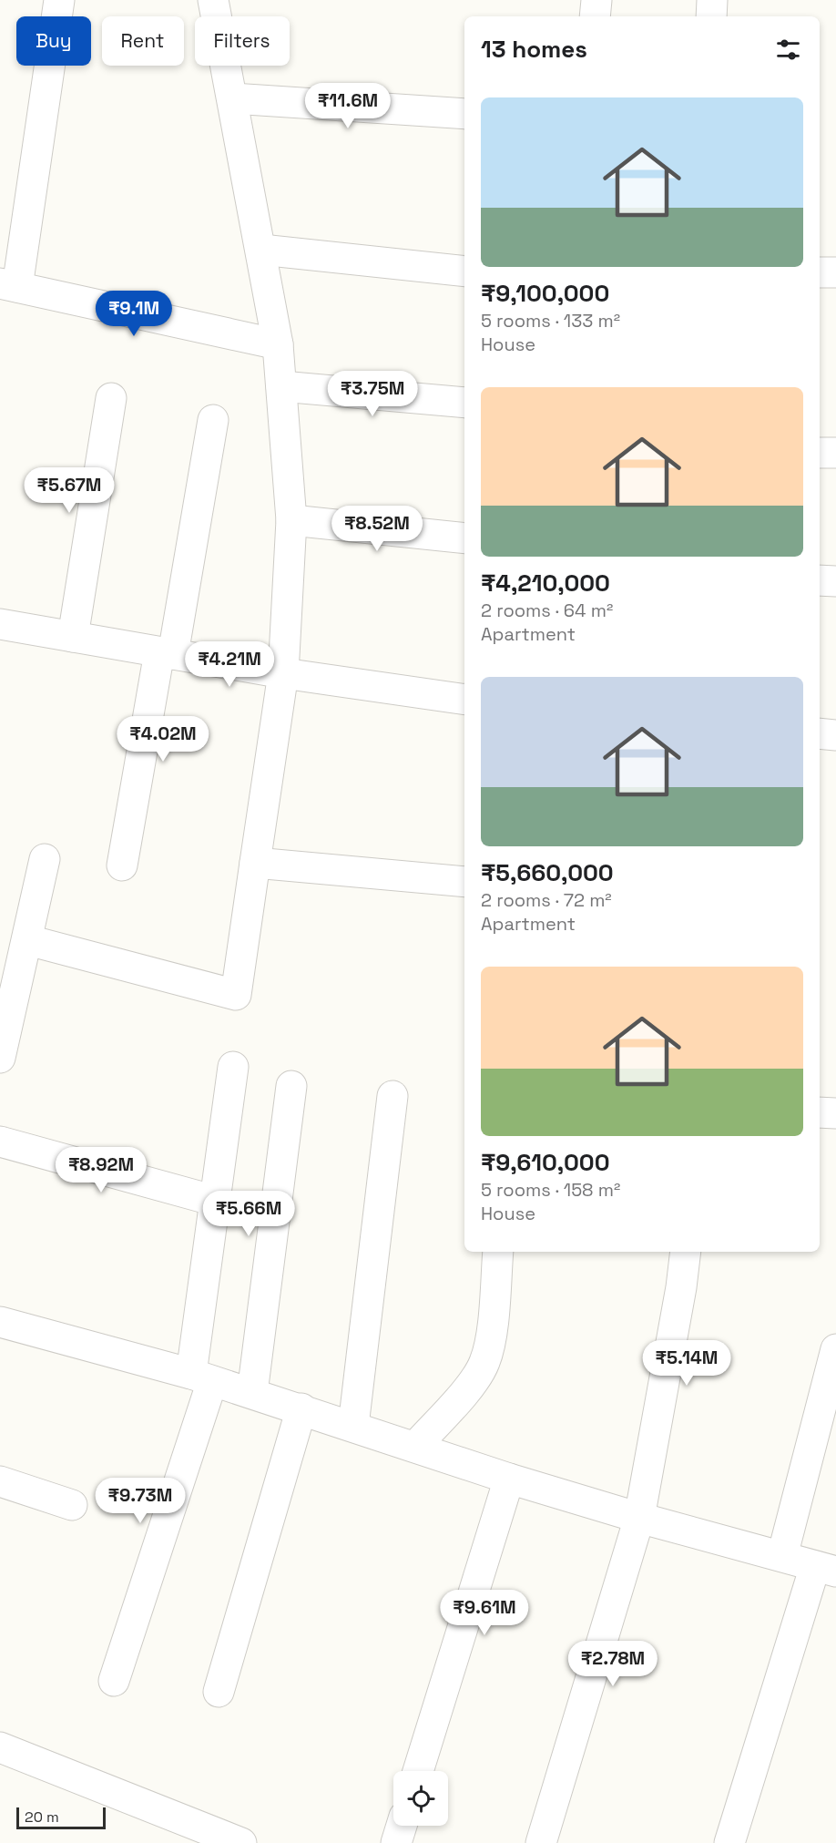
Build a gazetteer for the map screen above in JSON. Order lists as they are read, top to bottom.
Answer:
{
  "scale_bar": "20 m",
  "page": {
    "chip": ["Buy", "Rent", "Filters"],
    "heading": "13 homes",
    "list": [
      {
        "name": "₹9,100,000",
        "note": "5 rooms · 133 m² · House"
      },
      {
        "name": "₹4,210,000",
        "note": "2 rooms · 64 m² · Apartment"
      },
      {
        "name": "₹5,660,000",
        "note": "2 rooms · 72 m² · Apartment"
      },
      {
        "name": "₹9,610,000",
        "note": "5 rooms · 158 m² · House"
      }
    ],
    "price": [
      "₹11.6M",
      "₹9.1M",
      "₹3.75M",
      "₹5.67M",
      "₹8.52M",
      "₹4.21M",
      "₹4.02M",
      "₹8.92M",
      "₹5.66M",
      "₹5.14M",
      "₹9.73M",
      "₹9.61M",
      "₹2.78M"
    ],
    "scale": "20 m"
  }
}
